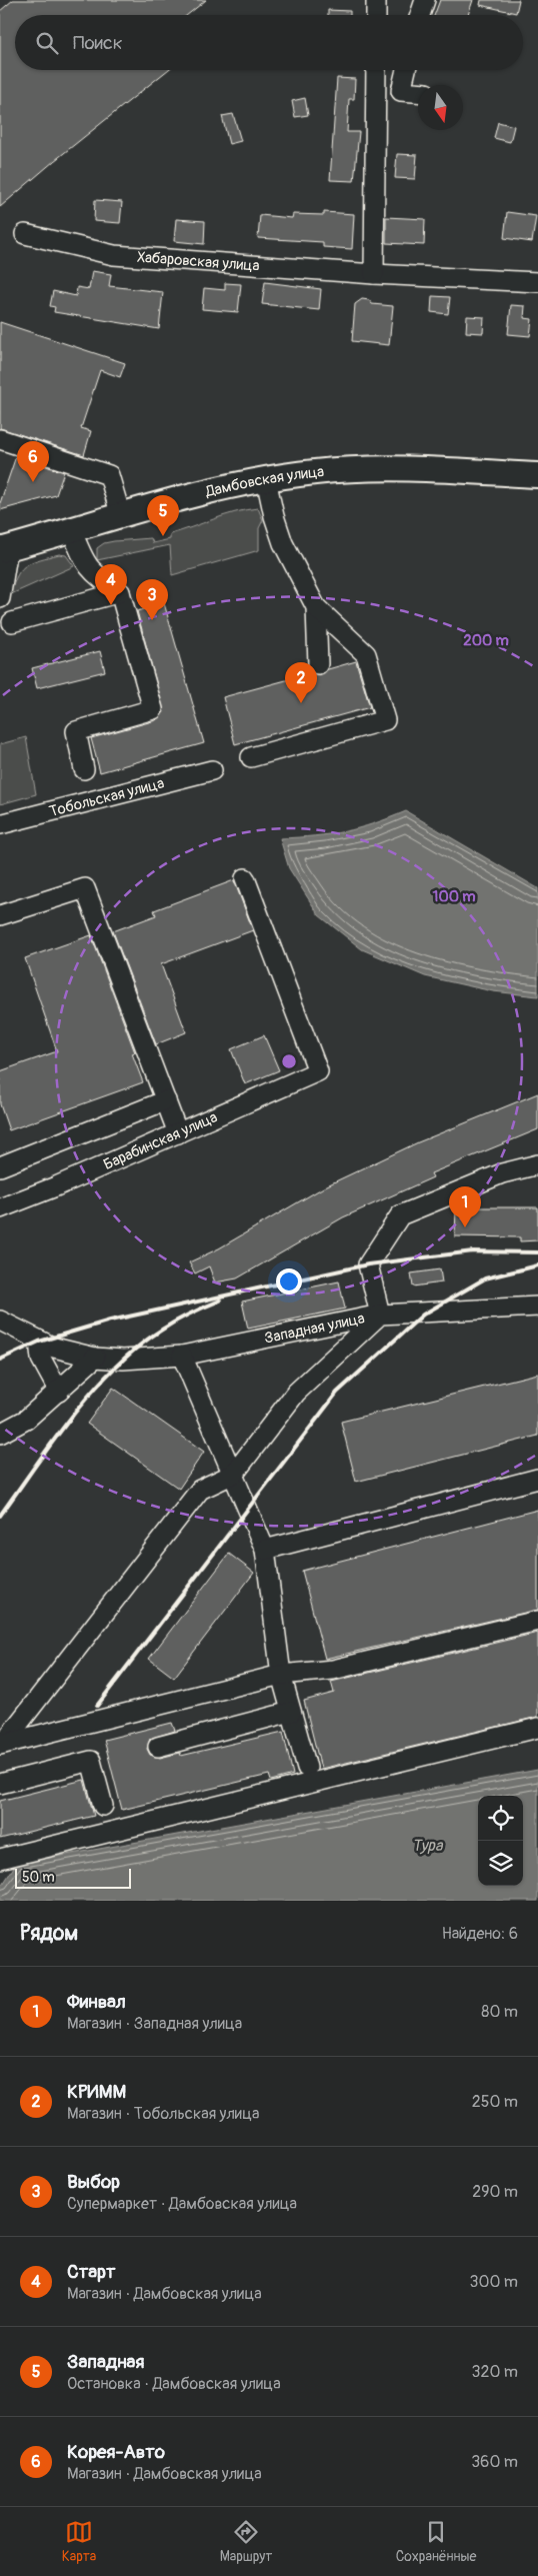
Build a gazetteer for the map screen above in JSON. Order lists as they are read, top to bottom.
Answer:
{
  "streets": {
    "main road": ["Дамбовская улица"],
    "street": [
      "Хабаровская улица",
      "Тобольская улица",
      "Барабинская улица",
      "Западная улица"
    ]
  },
  "water": ["Тура"],
  "scale_bar": "50 m",
  "north": "bottom",
  "page": {
    "search": "Поиск",
    "pins": [
      "6",
      "5",
      "4",
      "3",
      "2",
      "1"
    ],
    "scale": "50 m",
    "heading": ["Рядом", "Найдено: 6"],
    "list": [
      {
        "mark": "1",
        "name": "Финвал",
        "note": "Магазин · Западная улица",
        "value": "80 m"
      },
      {
        "mark": "2",
        "name": "КРИММ",
        "note": "Магазин · Тобольская улица",
        "value": "250 m"
      },
      {
        "mark": "3",
        "name": "Выбор",
        "note": "Супермаркет · Дамбовская улица",
        "value": "290 m"
      },
      {
        "mark": "4",
        "name": "Старт",
        "note": "Магазин · Дамбовская улица",
        "value": "300 m"
      },
      {
        "mark": "5",
        "name": "Западная",
        "note": "Остановка · Дамбовская улица",
        "value": "320 m"
      },
      {
        "mark": "6",
        "name": "Корея-Авто",
        "note": "Магазин · Дамбовская улица",
        "value": "360 m"
      }
    ],
    "nav": ["Карта", "Маршрут", "Сохранённые"]
  },
  "rings": ["200 m", "100 m"]
}
